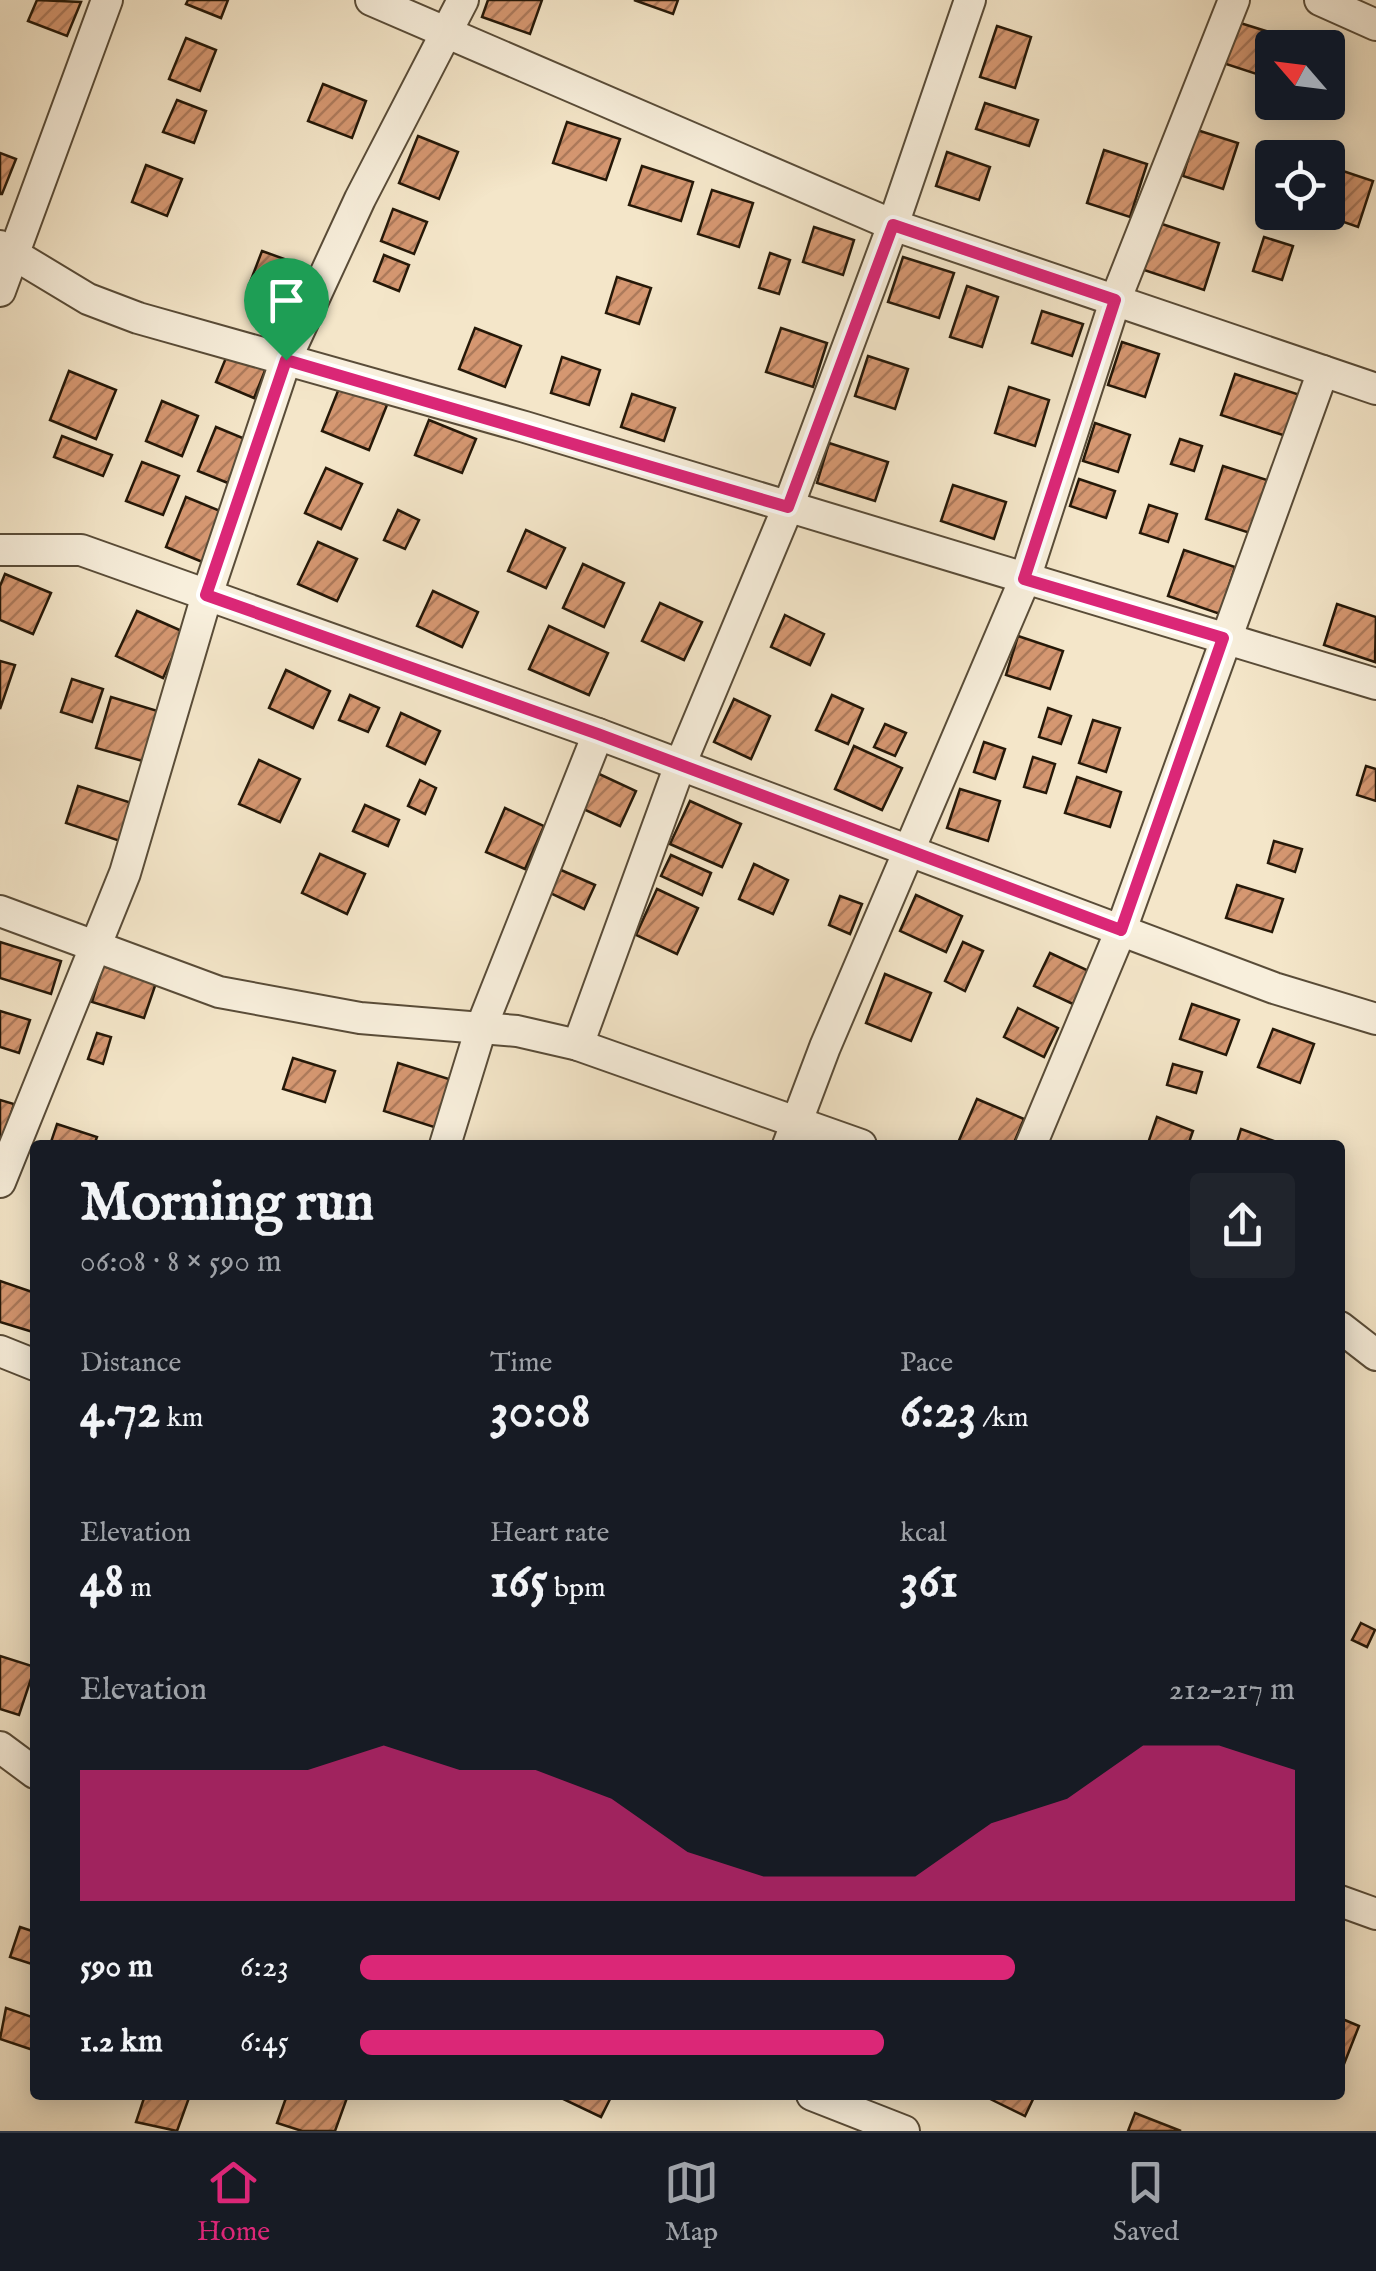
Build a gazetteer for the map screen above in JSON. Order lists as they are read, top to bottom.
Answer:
{
  "north": "top left",
  "page": {
    "heading": ["Morning run", "06:08 · 8 × 590 m"],
    "stats": [
      ["Distance", "4.72 km"],
      ["Time", "30:08"],
      ["Pace", "6:23 /km"],
      ["Elevation", "48 m"],
      ["Heart rate", "165 bpm"],
      ["kcal", "361"]
    ],
    "chart": ["Elevation", "212–217 m"],
    "list": [
      {
        "name": "590 m",
        "note": "6:23"
      },
      {
        "name": "1.2 km",
        "note": "6:45"
      }
    ],
    "tabs": ["Home", "Map", "Saved"]
  }
}
